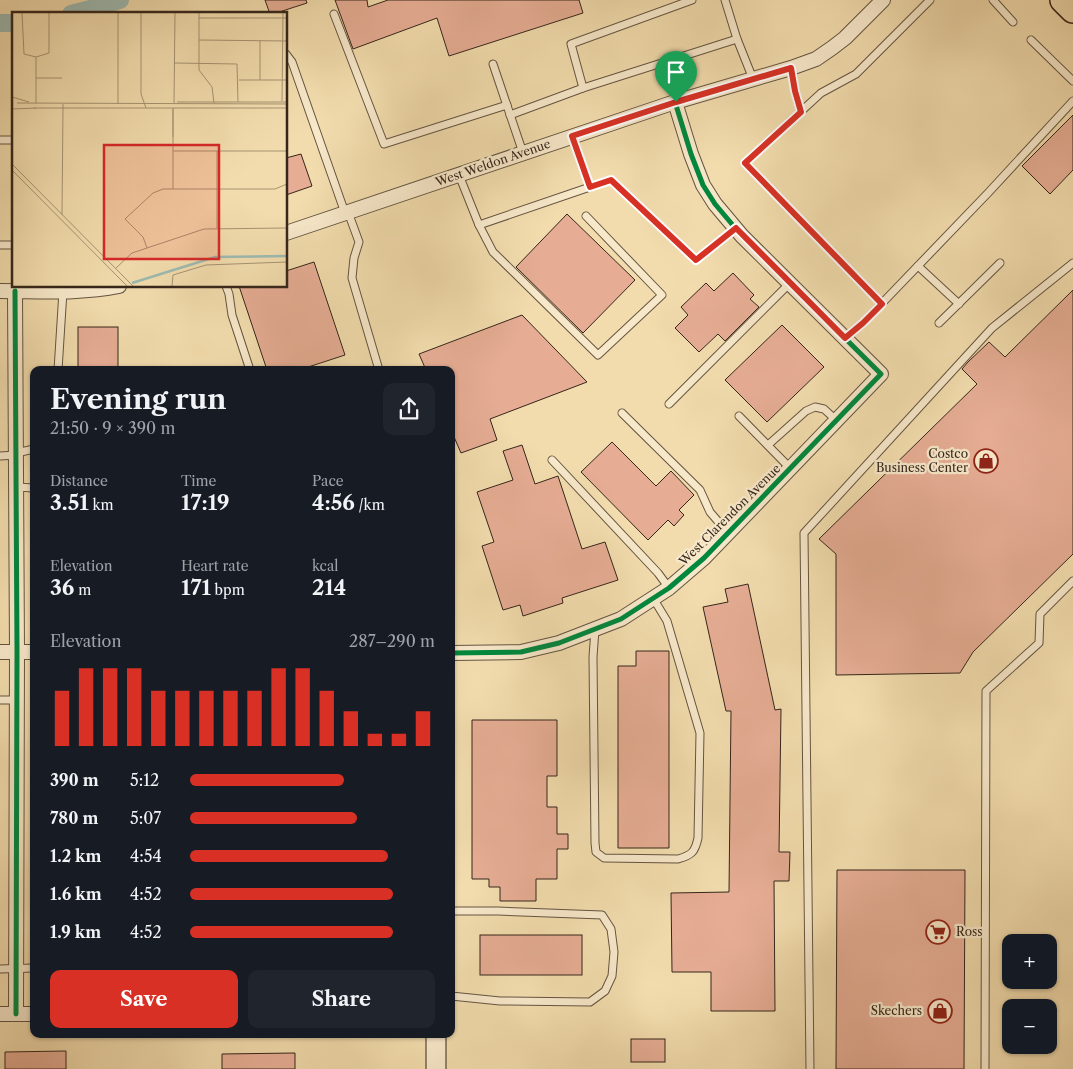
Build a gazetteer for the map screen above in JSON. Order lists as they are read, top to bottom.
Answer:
{
  "streets": {
    "street": ["West Weldon Avenue", "West Clarendon Avenue"]
  },
  "places": {
    "shop": ["Costco Business Center", "Skechers"],
    "supermarket": ["Ross"]
  },
  "page": {
    "heading": ["Evening run", "21:50 · 9 × 390 m"],
    "stats": [
      ["Distance", "3.51 km"],
      ["Time", "17:19"],
      ["Pace", "4:56 /km"],
      ["Elevation", "36 m"],
      ["Heart rate", "171 bpm"],
      ["kcal", "214"]
    ],
    "chart": ["Elevation", "287–290 m"],
    "list": [
      {
        "name": "390 m",
        "note": "5:12"
      },
      {
        "name": "780 m",
        "note": "5:07"
      },
      {
        "name": "1.2 km",
        "note": "4:54"
      },
      {
        "name": "1.6 km",
        "note": "4:52"
      },
      {
        "name": "1.9 km",
        "note": "4:52"
      }
    ],
    "map_buttons": ["+", "−"],
    "buttons": ["Save", "Share"]
  }
}
